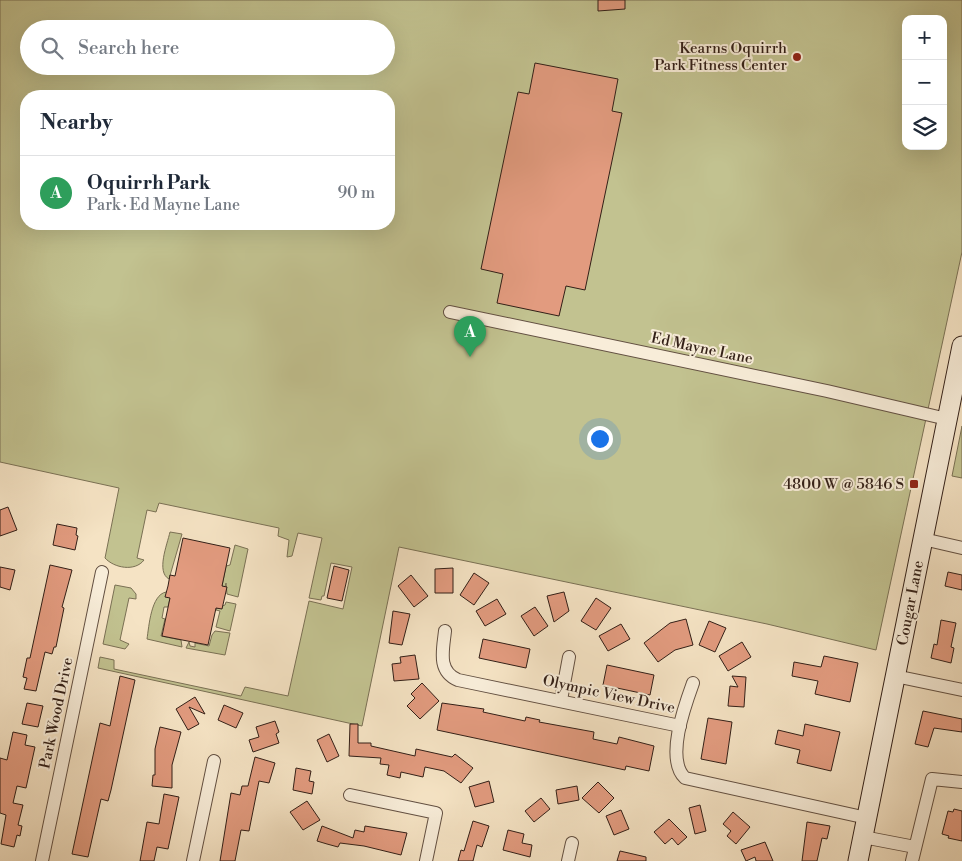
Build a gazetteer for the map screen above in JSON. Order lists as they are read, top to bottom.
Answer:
{
  "streets": {
    "main road": ["Cougar Lane"],
    "street": ["Ed Mayne Lane", "Olympic View Drive", "Park Wood Drive"]
  },
  "crossings": [
    ["Ed Mayne Lane", "Cougar Lane"],
    ["Cougar Lane", "Olympic View Drive"]
  ],
  "places": {
    "other": ["Kearns Oquirrh Park Fitness Center"],
    "transit": ["4800 W @ 5846 S"]
  },
  "page": {
    "map_buttons": ["+", "−"],
    "search": "Search here",
    "heading": "Nearby",
    "list": [
      {
        "mark": "A",
        "name": "Oquirrh Park",
        "note": "Park · Ed Mayne Lane",
        "value": "90 m"
      }
    ],
    "pins": "A"
  }
}
